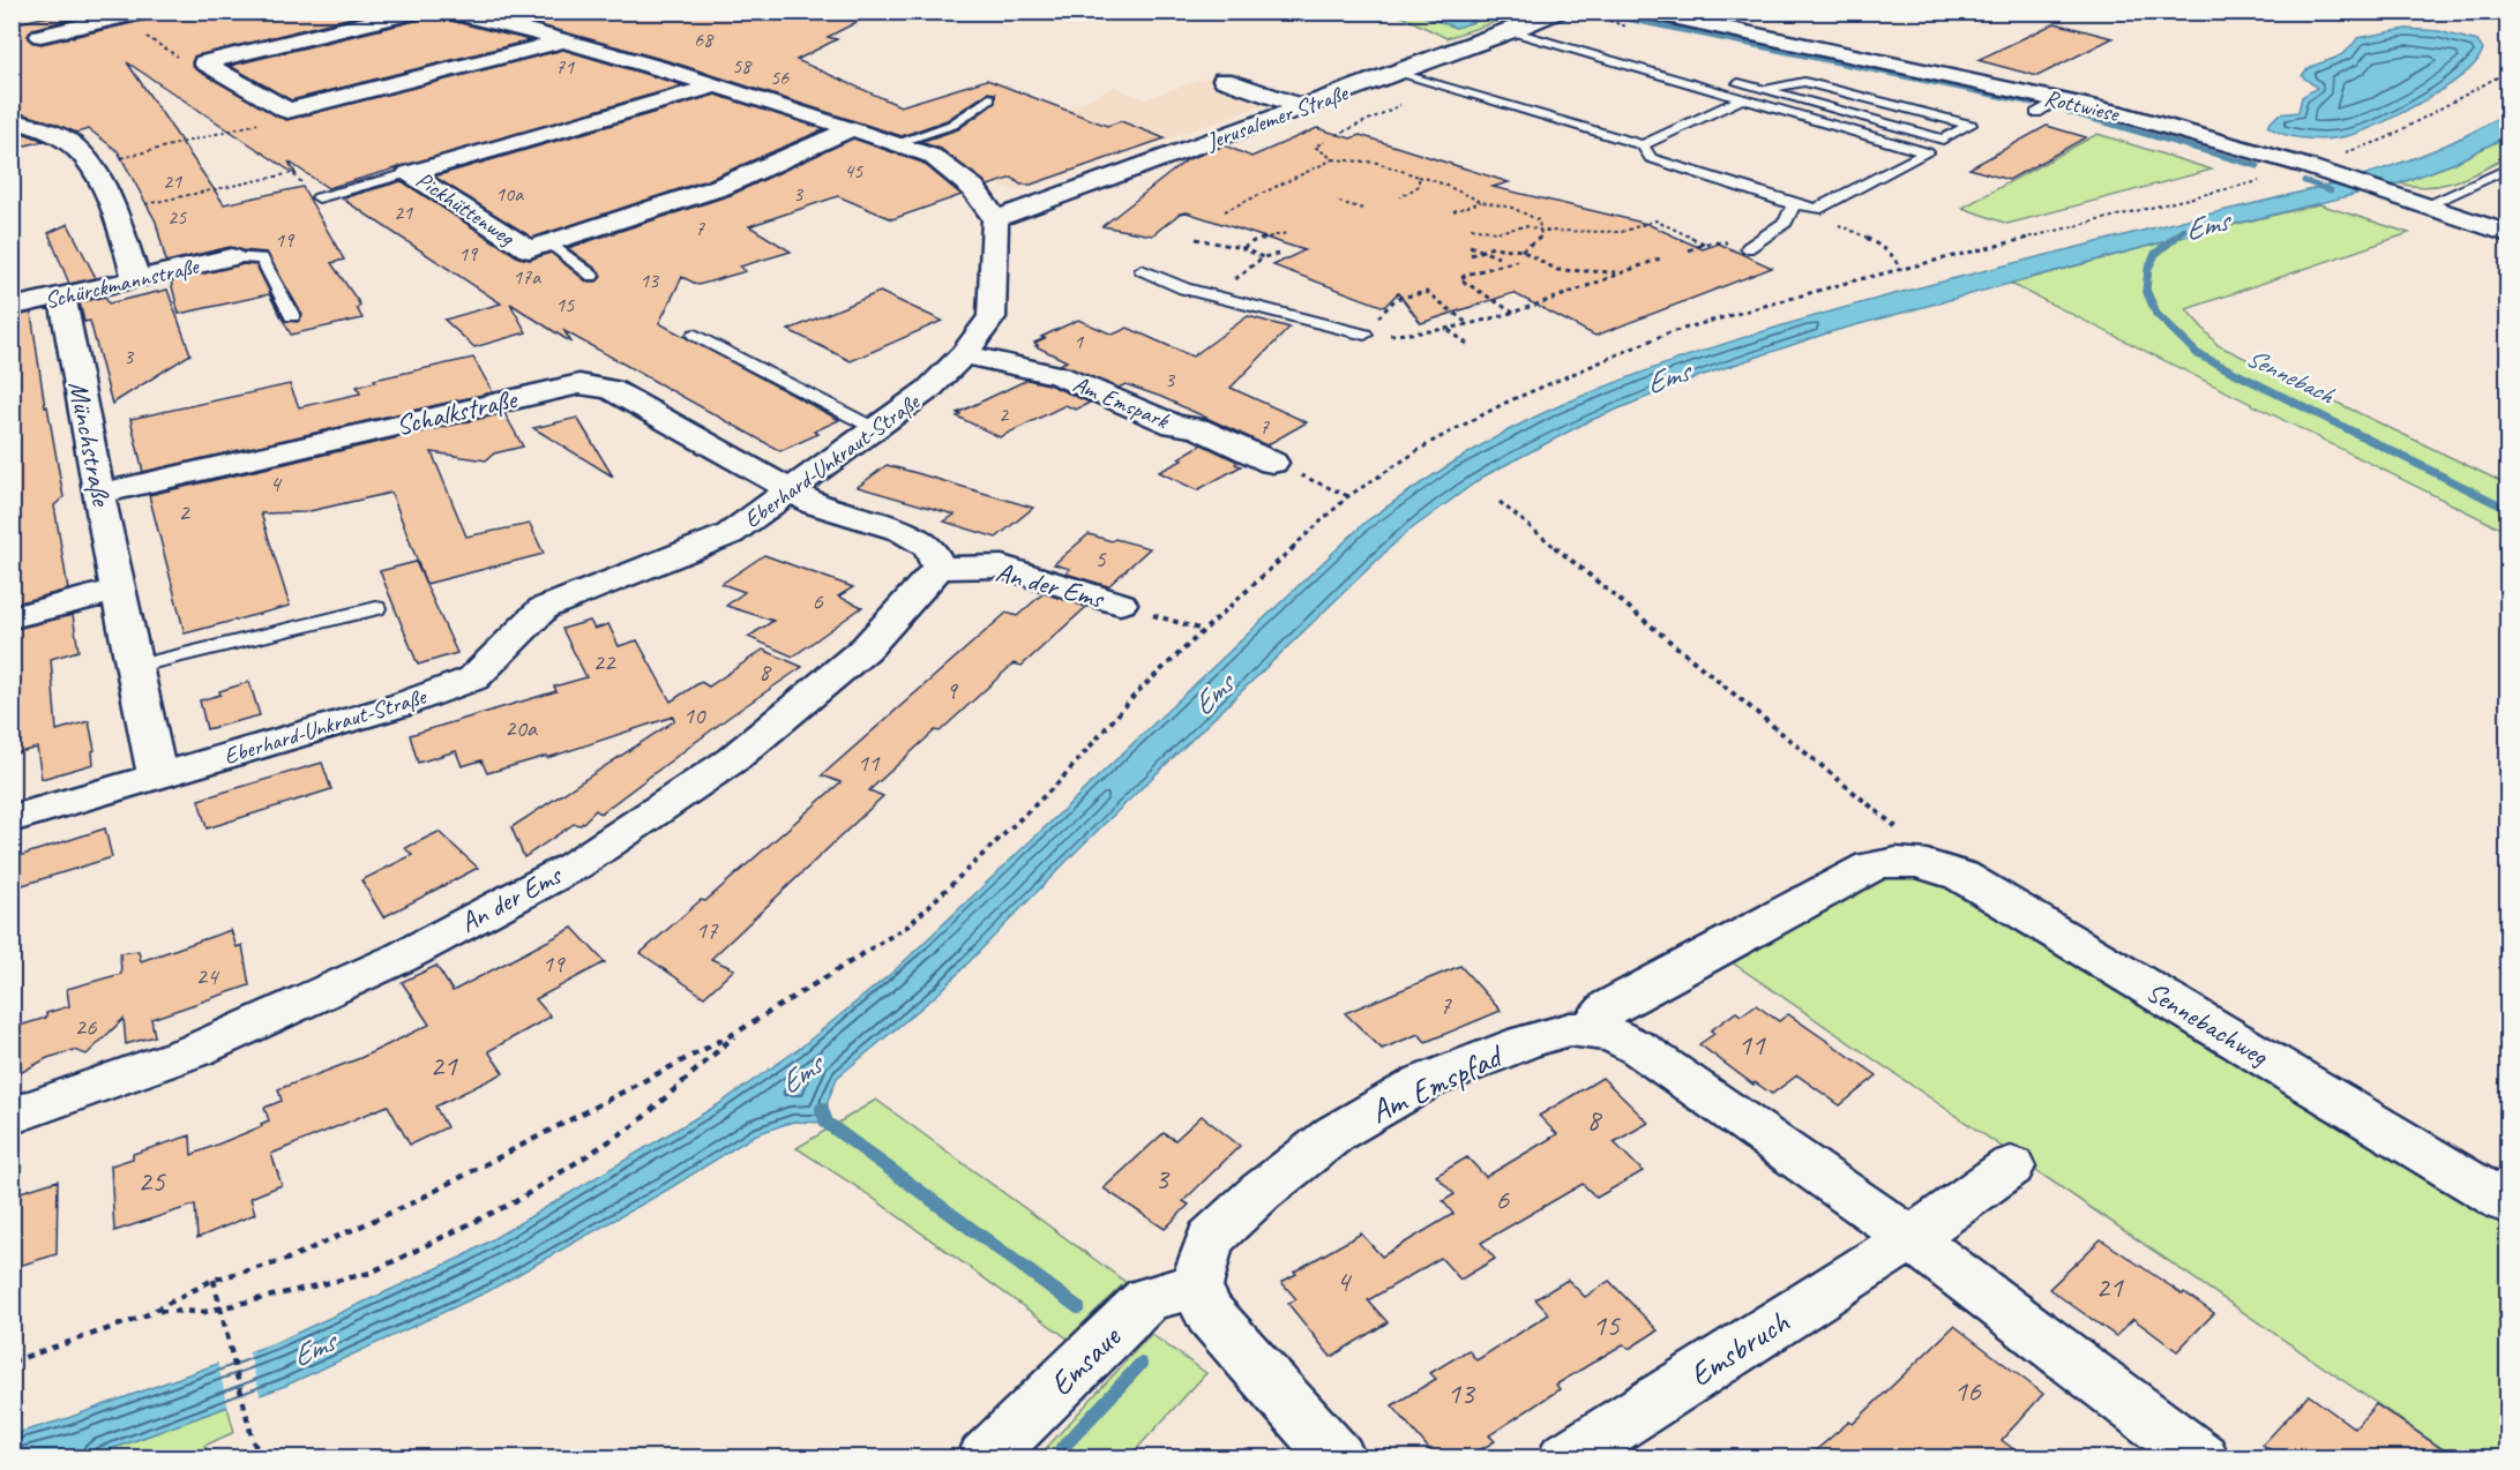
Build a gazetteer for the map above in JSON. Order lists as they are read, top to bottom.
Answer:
{
  "streets": {
    "street": [
      "Rottwiese",
      "Jerusalemer Straße",
      "Pickhüttenweg",
      "Schürckmannstraße",
      "Am Emspark",
      "Schalkstraße",
      "Münchstraße",
      "Eberhard-Unkraut-Straße",
      "An der Ems",
      "Sennebachweg",
      "Am Emspfad",
      "Emsbruch",
      "Emsaue"
    ]
  },
  "crossings": [
    ["Jerusalemer Straße", "Eberhard-Unkraut-Straße"],
    ["Schürckmannstraße", "Münchstraße"],
    ["Am Emspark", "Eberhard-Unkraut-Straße"],
    ["Schalkstraße", "Münchstraße"],
    ["Schalkstraße", "Eberhard-Unkraut-Straße"],
    ["Münchstraße", "Eberhard-Unkraut-Straße"],
    ["Am Emspfad", "Emsbruch"],
    ["Am Emspfad", "Emsaue"]
  ],
  "water": ["Ems", "Sennebach"],
  "house_numbers": [
    "68",
    "58",
    "71",
    "56",
    "45",
    "21",
    "10a",
    "3",
    "21",
    "25",
    "7",
    "19",
    "19",
    "17a",
    "13",
    "15",
    "1",
    "3",
    "3",
    "2",
    "7",
    "4",
    "2",
    "5",
    "6",
    "22",
    "8",
    "9",
    "10",
    "20a",
    "11",
    "17",
    "19",
    "24",
    "7",
    "26",
    "11",
    "21",
    "8",
    "3",
    "25",
    "6",
    "4",
    "21",
    "15",
    "16",
    "13"
  ]
}
